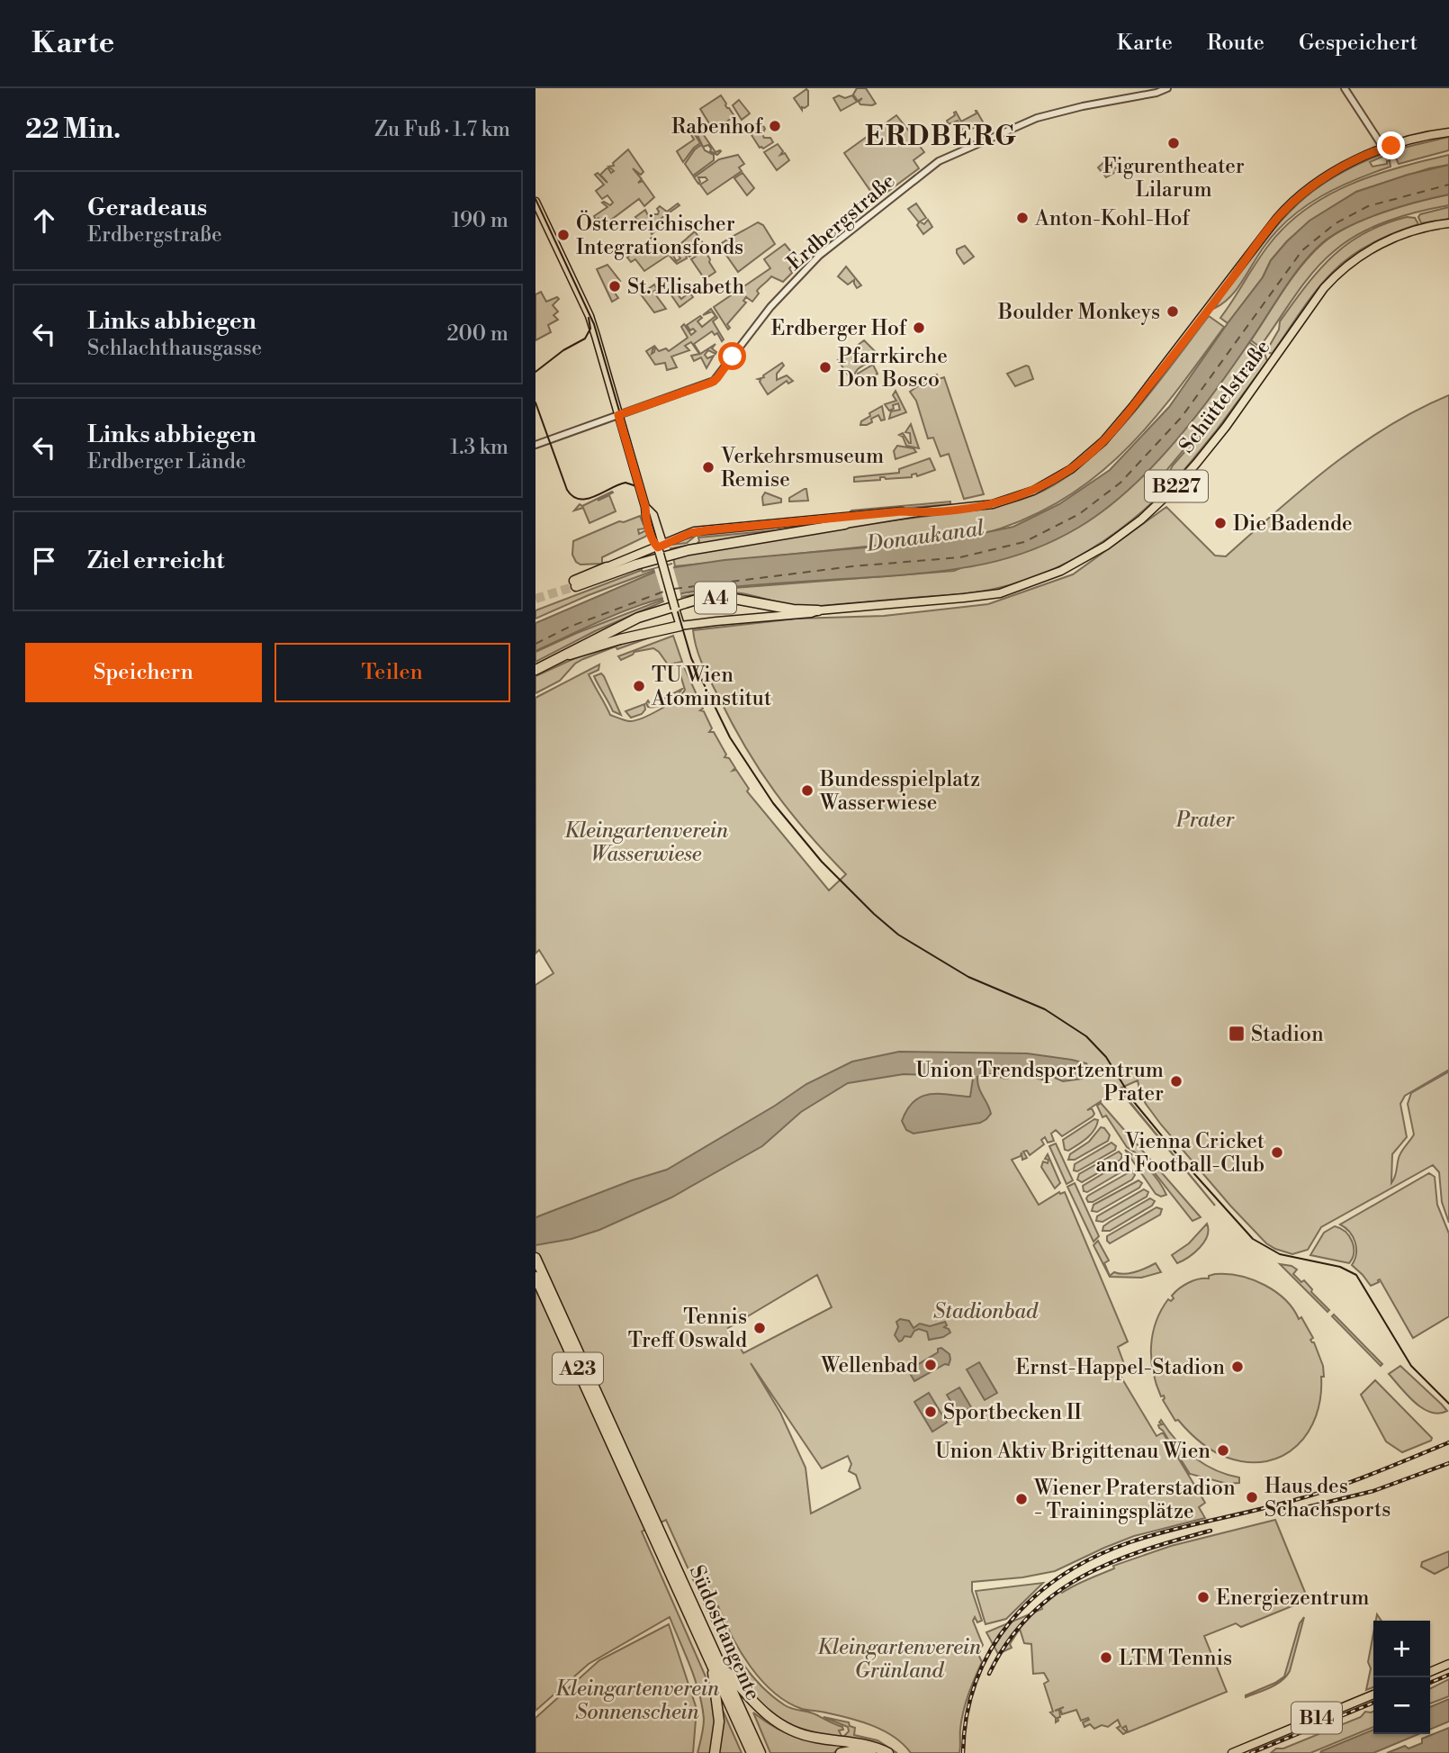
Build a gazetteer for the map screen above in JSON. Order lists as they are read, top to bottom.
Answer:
{
  "streets": {
    "highway": ["A4", "A23", "Südosttangente"],
    "main road": ["Schüttelstraße", "B227", "B14"],
    "street": ["Erdbergstraße"]
  },
  "crossings": [
    ["Schüttelstraße", "A4"],
    ["A23", "Südosttangente"]
  ],
  "districts": ["ERDBERG"],
  "water": ["Donaukanal"],
  "parks": [
    "Prater",
    "Kleingartenverein Wasserwiese",
    "Stadionbad",
    "Kleingartenverein Grünland",
    "Kleingartenverein Sonnenschein"
  ],
  "places": {
    "other": [
      "Rabenhof",
      "Figurentheater Lilarum",
      "Anton-Kohl-Hof",
      "Österreichischer Integrationsfonds",
      "St. Elisabeth",
      "Boulder Monkeys",
      "Erdberger Hof",
      "Pfarrkirche Don Bosco",
      "Verkehrsmuseum Remise",
      "Die Badende",
      "TU Wien Atominstitut",
      "Bundesspielplatz Wasserwiese",
      "Union Trendsportzentrum Prater",
      "Vienna Cricket and Football-Club",
      "Tennis Treff Oswald",
      "Wellenbad",
      "Ernst-Happel-Stadion",
      "Sportbecken II",
      "Union Aktiv Brigittenau Wien",
      "Haus des Schachsports",
      "Wiener Praterstadion - Trainingsplätze",
      "Energiezentrum",
      "LTM Tennis"
    ],
    "transit": ["Stadion"]
  },
  "page": {
    "header": "Karte",
    "nav": ["Karte", "Route", "Gespeichert"],
    "heading": ["22 Min.", "Zu Fuß · 1.7 km"],
    "list": [
      ["Geradeaus", "Erdbergstraße", "190 m"],
      ["Links abbiegen", "Schlachthausgasse", "200 m"],
      ["Links abbiegen", "Erdberger Lände", "1.3 km"],
      "Ziel erreicht"
    ],
    "buttons": ["Speichern", "Teilen"],
    "map_buttons": ["+", "−"]
  }
}
